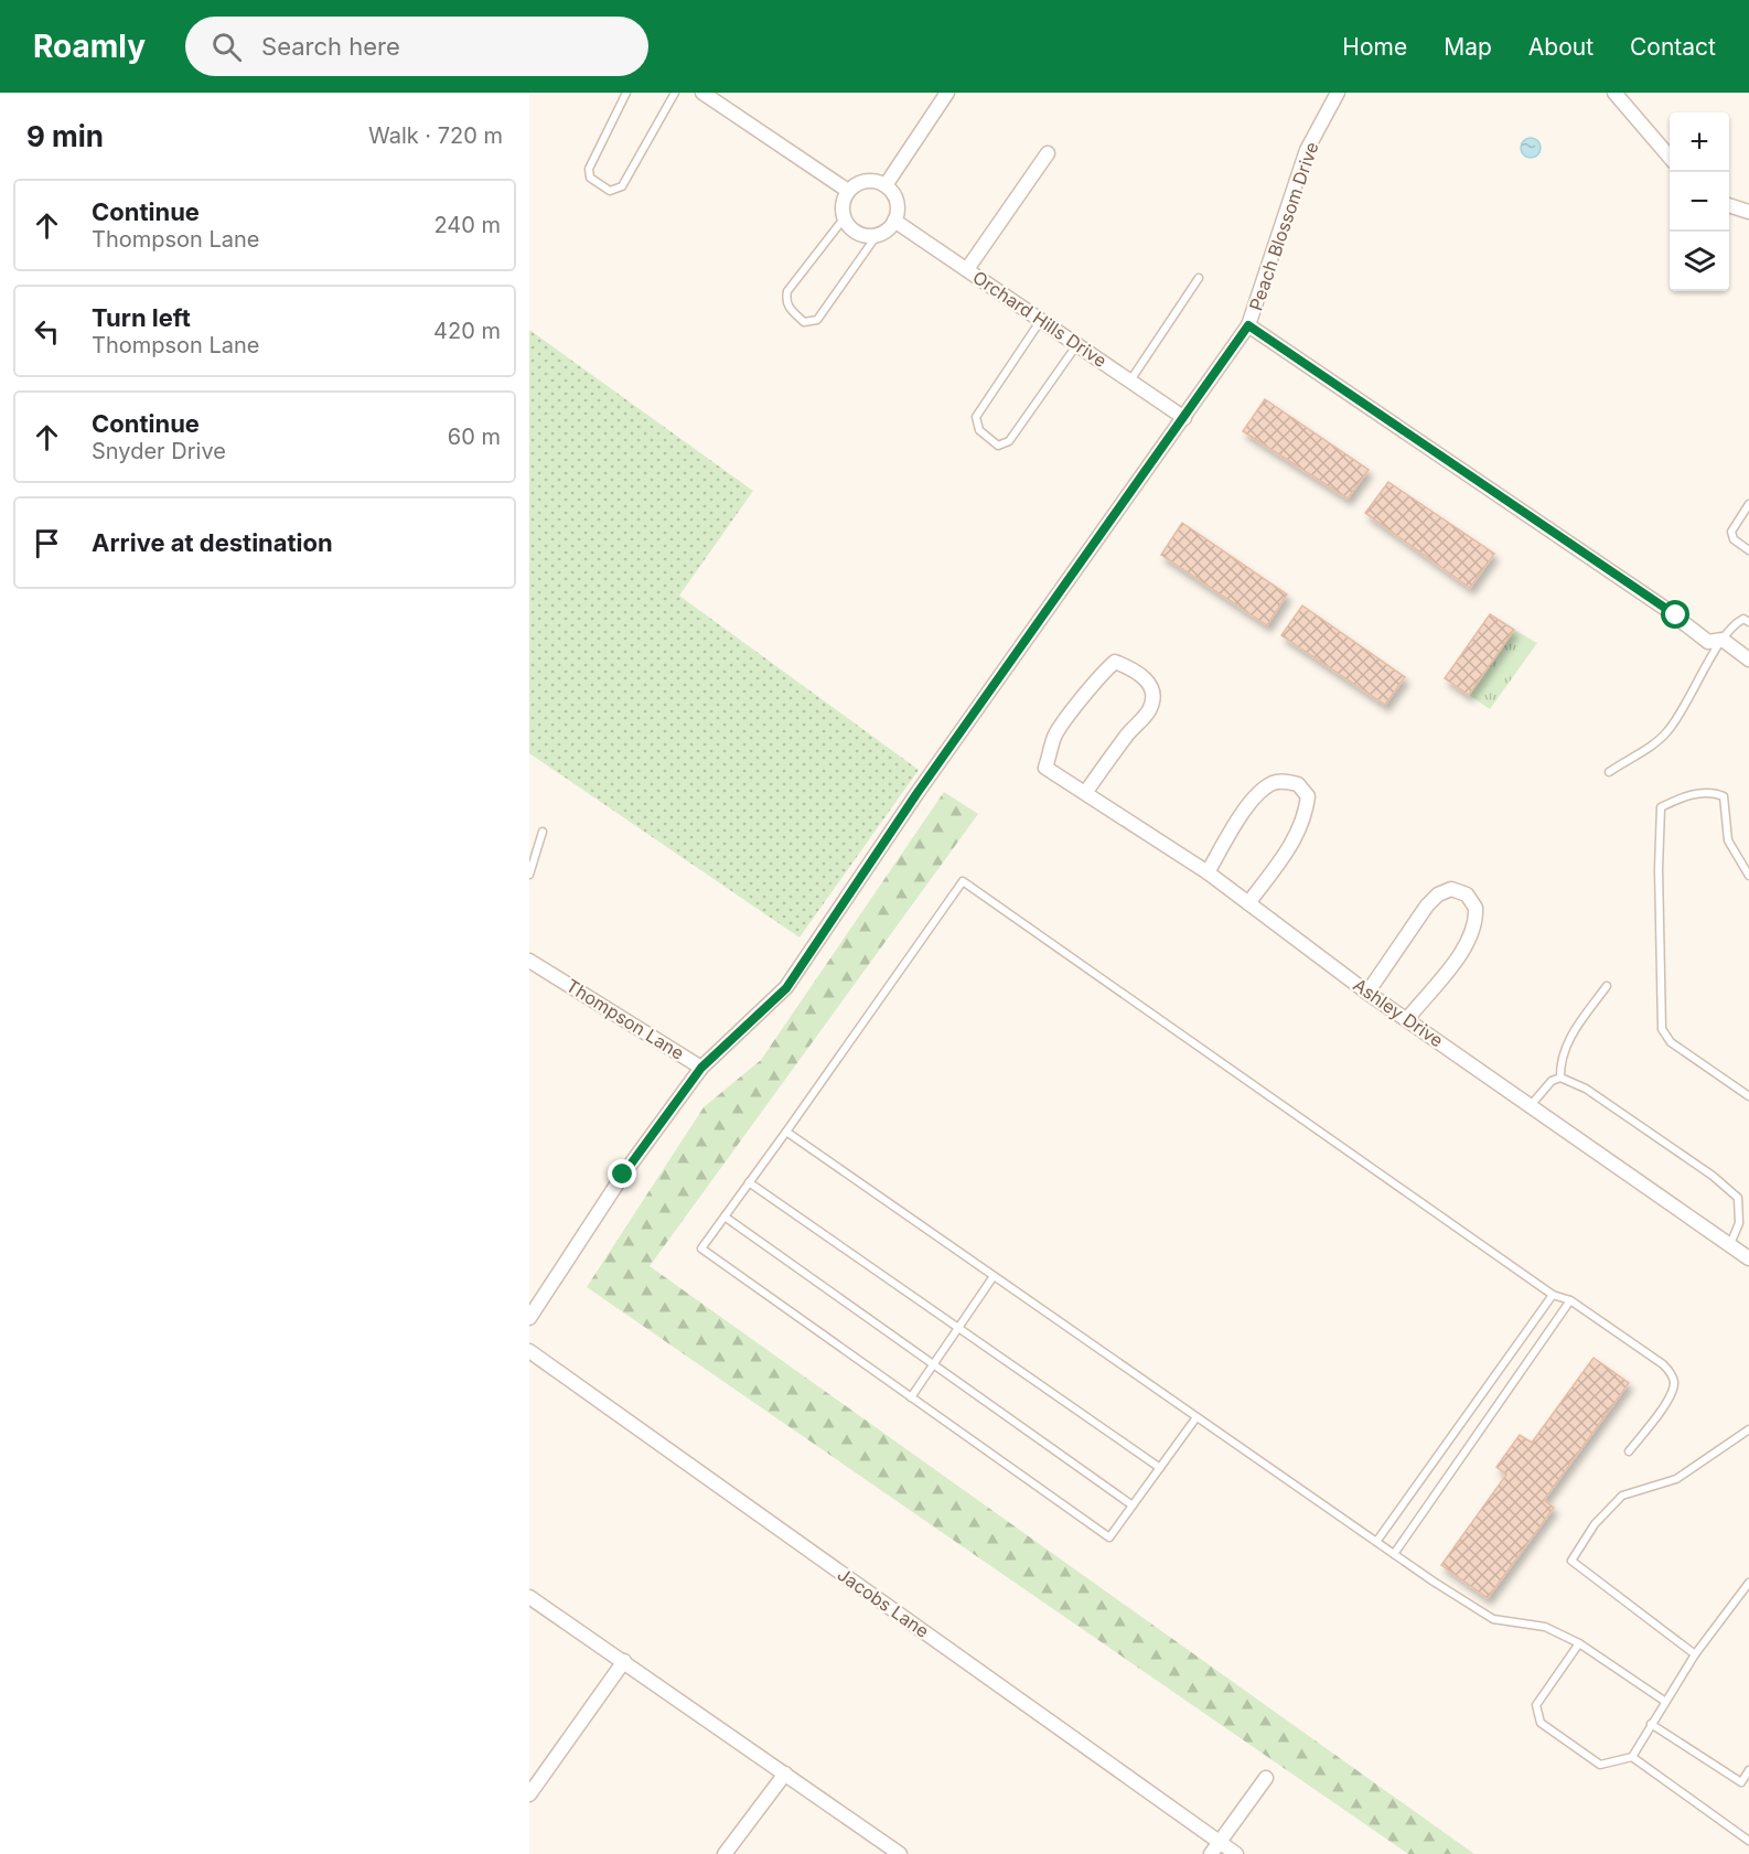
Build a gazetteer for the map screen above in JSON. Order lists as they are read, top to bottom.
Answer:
{
  "streets": {
    "street": [
      "Peach Blossom Drive",
      "Orchard Hills Drive",
      "Ashley Drive",
      "Thompson Lane",
      "Jacobs Lane"
    ]
  },
  "crossings": [
    ["Peach Blossom Drive", "Thompson Lane"],
    ["Orchard Hills Drive", "Thompson Lane"]
  ],
  "page": {
    "header": "Roamly",
    "search": "Search here",
    "nav": [
      "Home",
      "Map",
      "About",
      "Contact"
    ],
    "heading": ["9 min", "Walk · 720 m"],
    "map_buttons": ["+", "−"],
    "list": [
      ["Continue", "Thompson Lane", "240 m"],
      ["Turn left", "Thompson Lane", "420 m"],
      ["Continue", "Snyder Drive", "60 m"],
      "Arrive at destination"
    ]
  }
}
